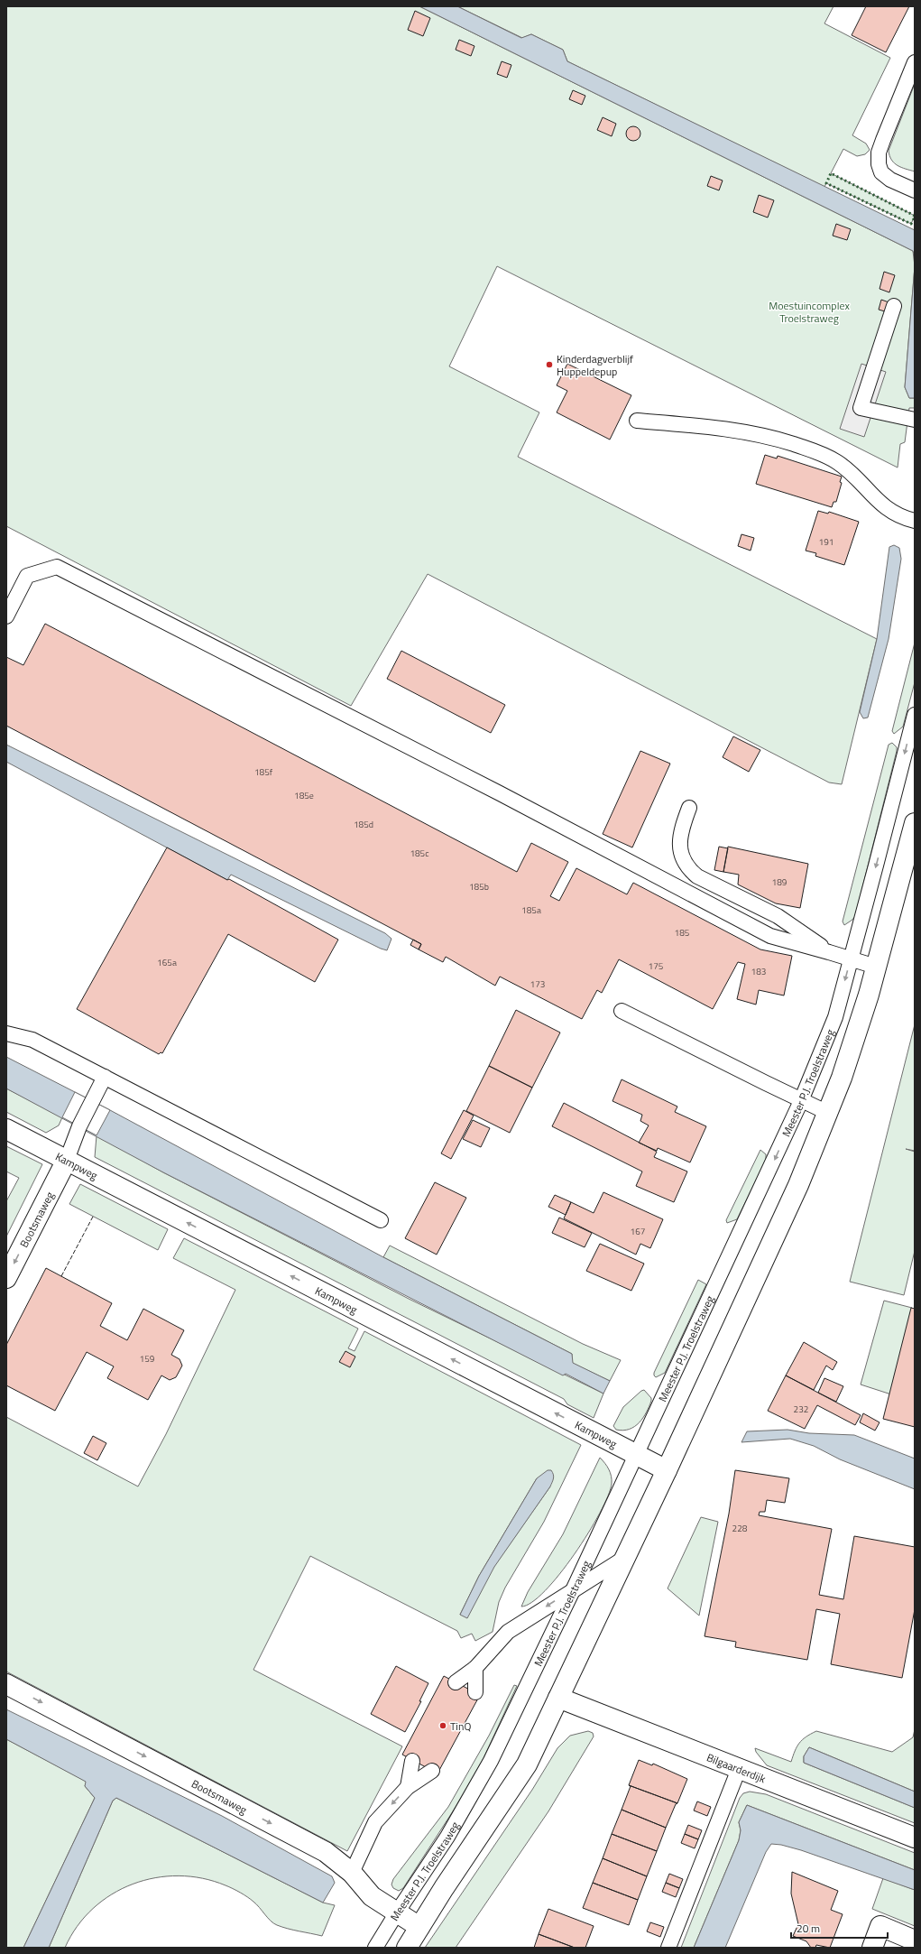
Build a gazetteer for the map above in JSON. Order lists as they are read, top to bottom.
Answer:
{
  "streets": {
    "street": ["Kampweg", "Bootsmaweg", "Bilgaarderdijk"],
    "lane": ["Meester P.J. Troelstraweg"]
  },
  "crossings": [
    ["Meester P.J. Troelstraweg", "Kampweg"],
    ["Meester P.J. Troelstraweg", "Bootsmaweg"],
    ["Kampweg", "Bootsmaweg"]
  ],
  "one_way": ["Meester P.J. Troelstraweg", "Kampweg"],
  "parks": ["Moestuincomplex Troelstraweg"],
  "places": ["Kinderdagverblijf Huppeldepup", "TinQ"],
  "house_numbers": [
    "191",
    "185f",
    "185e",
    "185d",
    "185c",
    "189",
    "185b",
    "185a",
    "185",
    "165a",
    "175",
    "183",
    "173",
    "167",
    "159",
    "232",
    "228"
  ],
  "scale_bar": "20 m"
}
